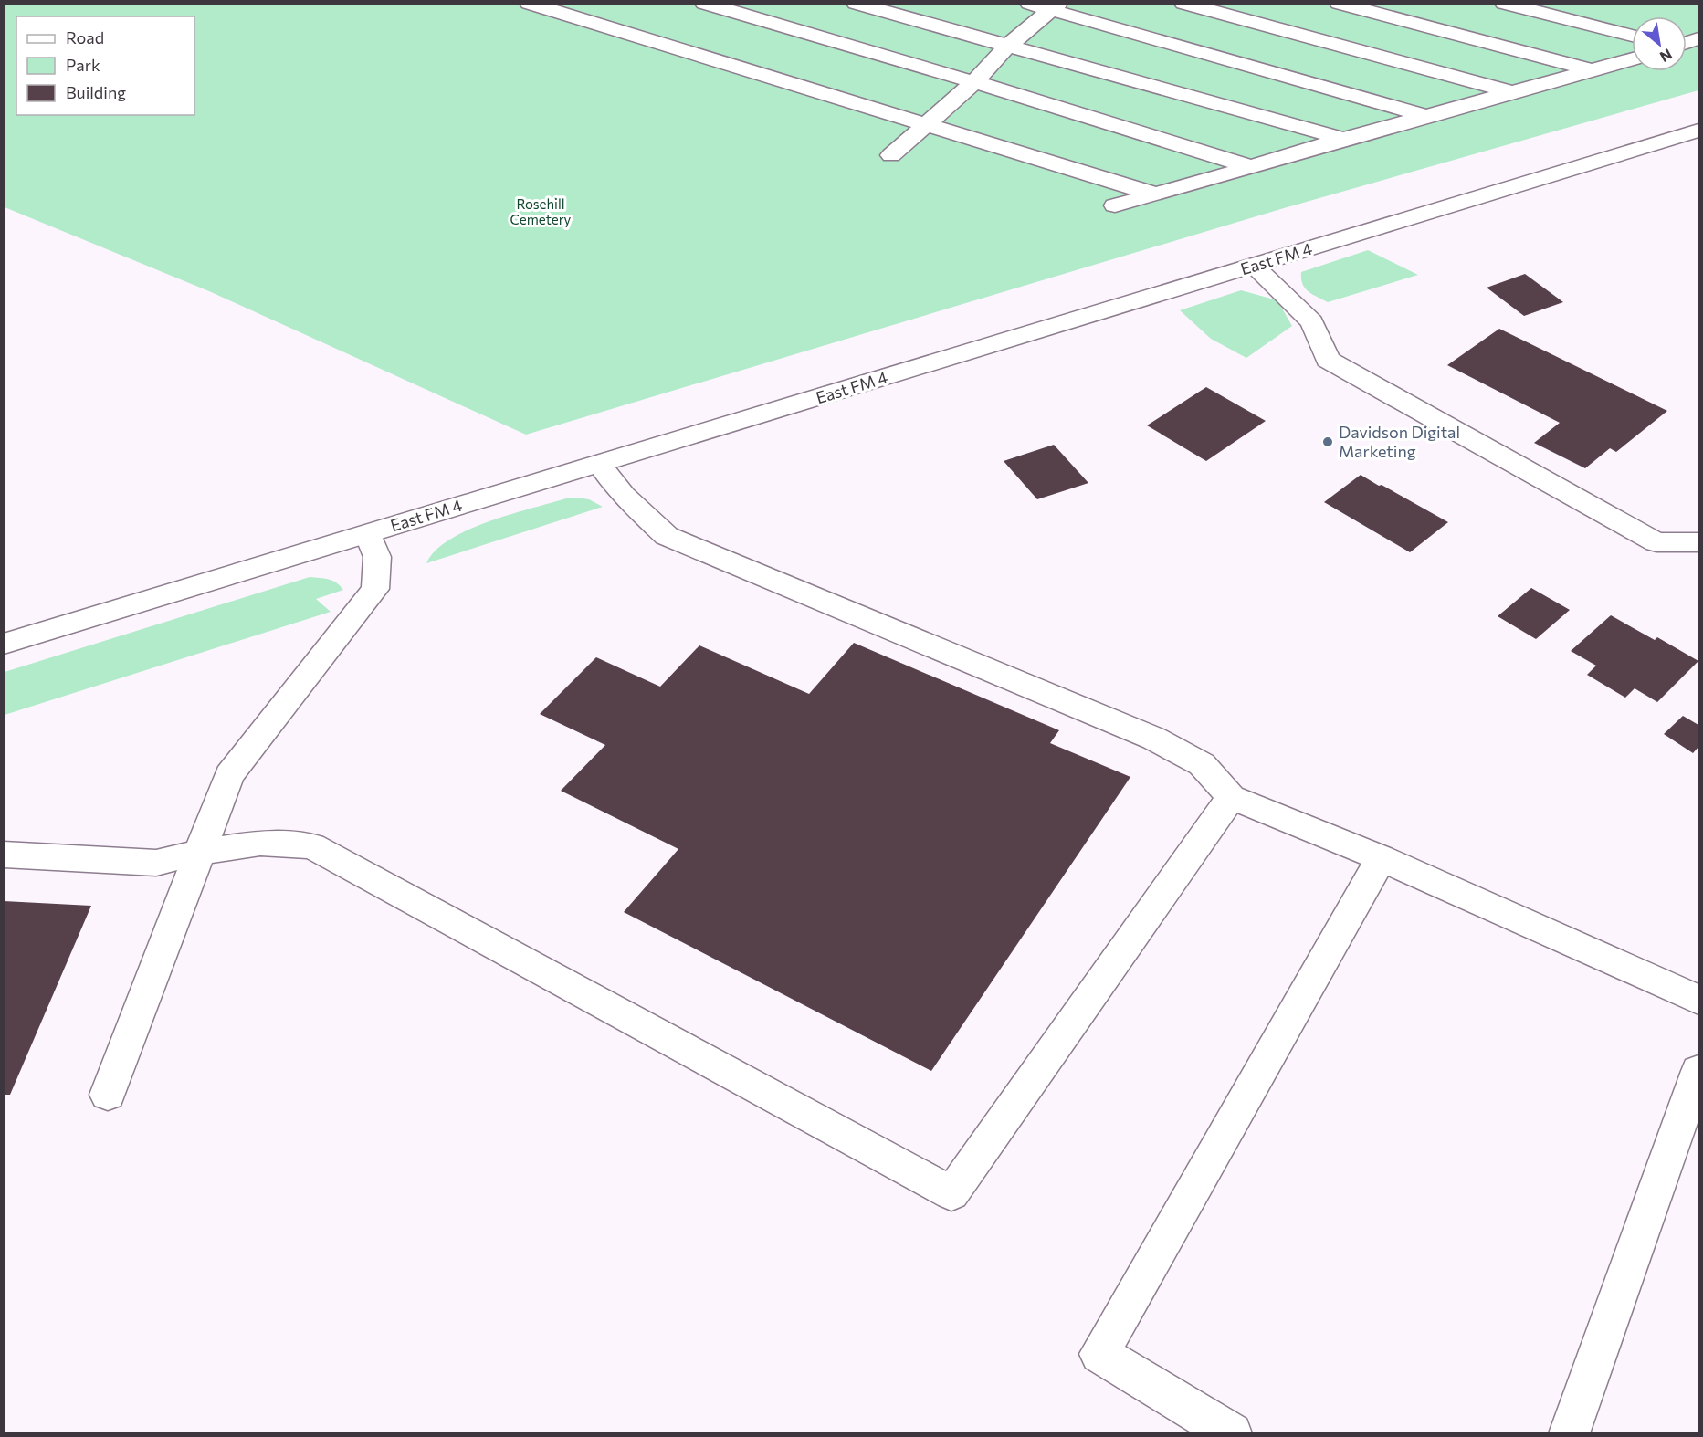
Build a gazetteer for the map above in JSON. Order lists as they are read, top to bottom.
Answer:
{
  "streets": {
    "main road": ["East FM 4"]
  },
  "parks": ["Rosehill Cemetery"],
  "places": ["Davidson Digital Marketing"],
  "legend": ["Road", "Park", "Building"],
  "north": "bottom right"
}
